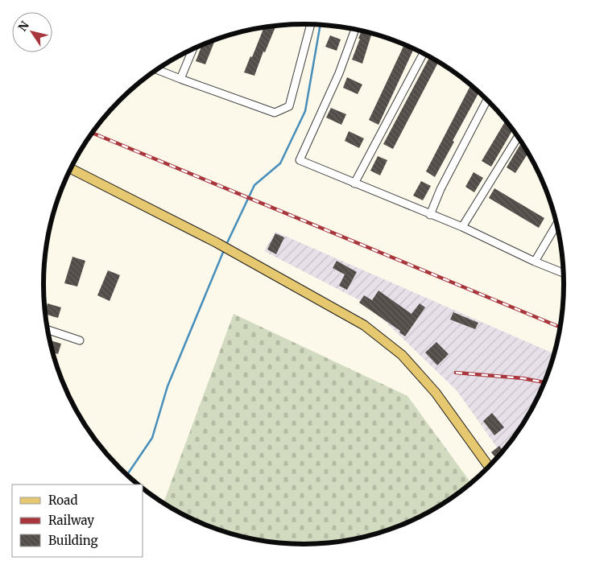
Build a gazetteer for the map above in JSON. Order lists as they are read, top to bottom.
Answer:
{
  "legend": ["Road", "Railway", "Building"],
  "north": "top left"
}
